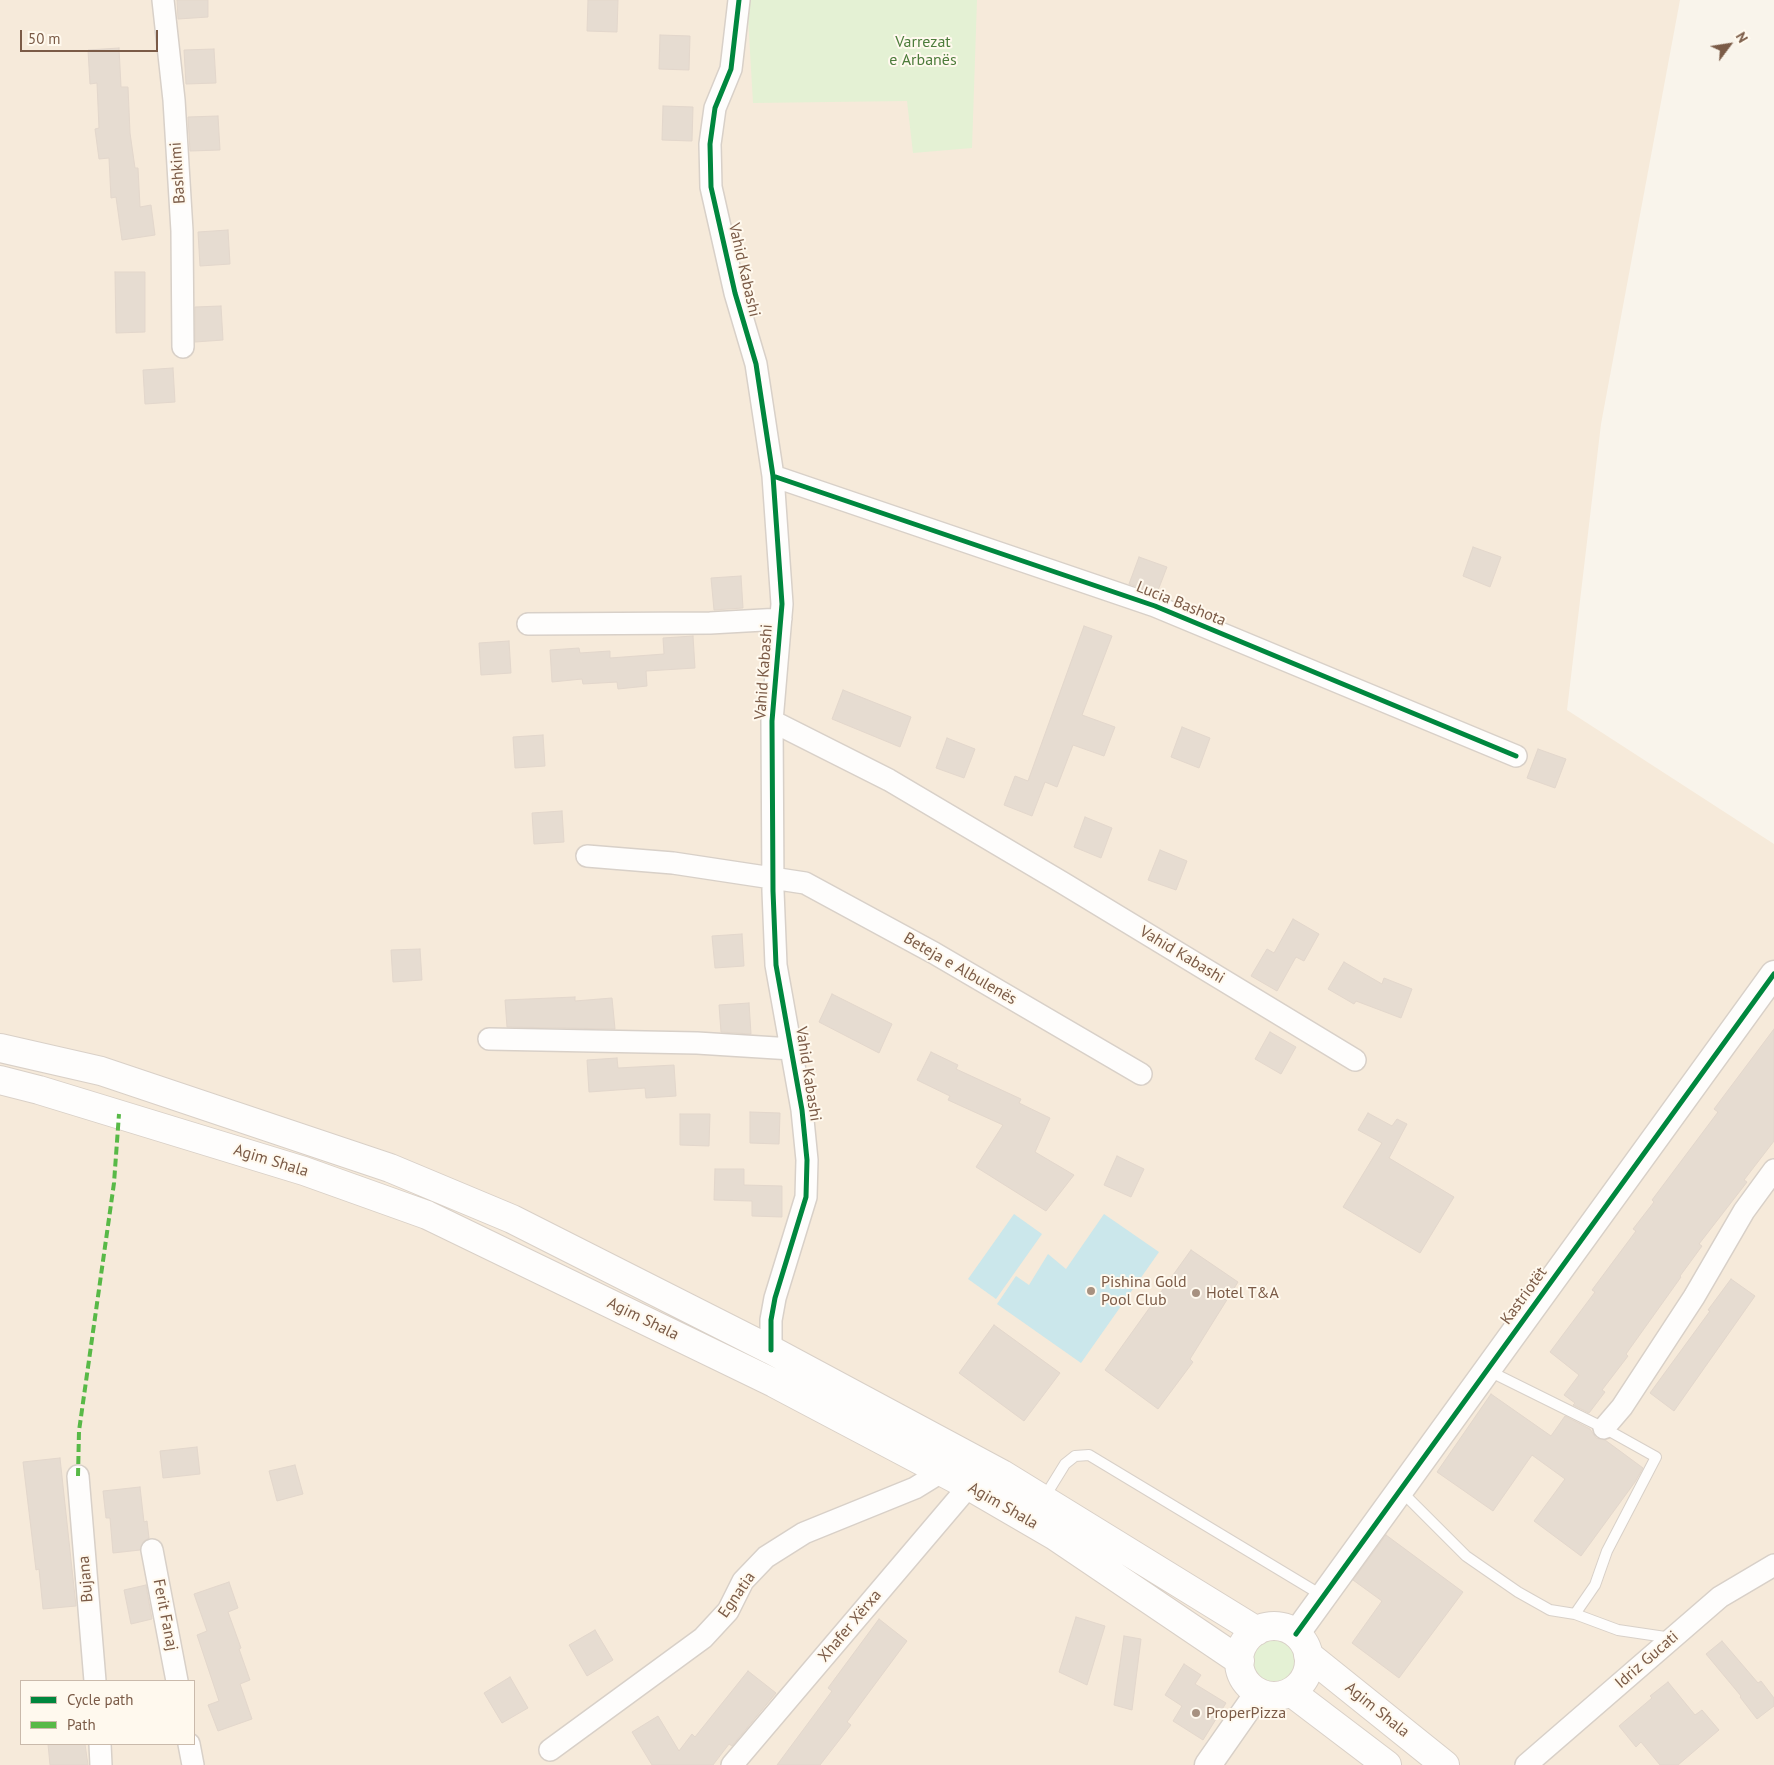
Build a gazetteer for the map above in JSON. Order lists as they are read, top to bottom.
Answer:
{
  "streets": {
    "main road": ["Agim Shala"],
    "street": [
      "Bashkimi",
      "Vahid Kabashi",
      "Lucia Bashota",
      "Beteja e Albulenës",
      "Kastriotët",
      "Bujana",
      "Egnatia",
      "Ferit Fanaj",
      "Xhafer Xërxa",
      "Idriz Gucati"
    ]
  },
  "crossings": [
    ["Vahid Kabashi", "Lucia Bashota"],
    ["Vahid Kabashi", "Beteja e Albulenës"],
    ["Vahid Kabashi", "Agim Shala"],
    ["Agim Shala", "Kastriotët"],
    ["Agim Shala", "Egnatia"],
    ["Agim Shala", "Xhafer Xërxa"]
  ],
  "parks": ["Varrezat e Arbanës"],
  "places": ["Pishina Gold Pool Club", "Hotel T&A", "ProperPizza"],
  "legend": ["Cycle path", "Path"],
  "scale_bar": "50 m",
  "north": "top right"
}
